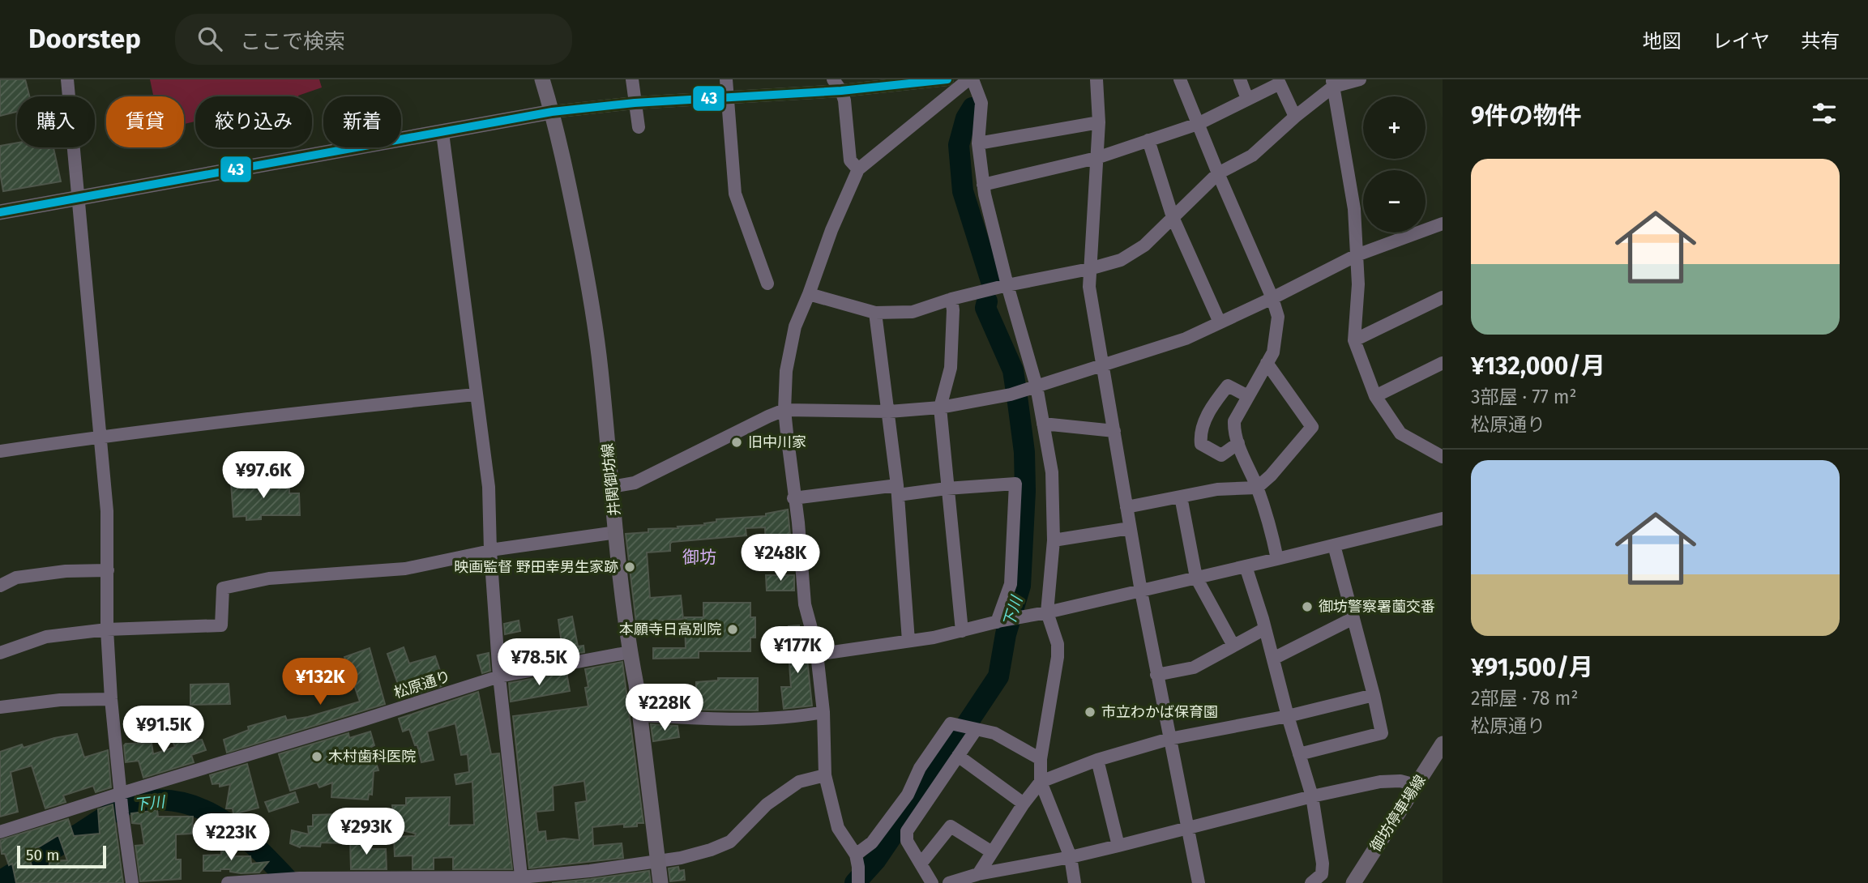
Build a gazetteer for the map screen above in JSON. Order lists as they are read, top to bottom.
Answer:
{
  "streets": {
    "main road": ["井関御坊線", "御坊停車場線"],
    "street": ["松原通り"]
  },
  "crossings": [
    ["井関御坊線", "松原通り"]
  ],
  "districts": ["御坊"],
  "water": ["下川"],
  "places": [
    "旧中川家",
    "映画監督 野田幸男生家跡",
    "御坊警察署薗交番",
    "本願寺日高別院",
    "市立わかば保育園",
    "木村歯科医院"
  ],
  "lines": ["transit line 43"],
  "scale_bar": "50 m",
  "page": {
    "header": "Doorstep",
    "search": "ここで検索",
    "nav": ["地図", "レイヤ", "共有"],
    "heading": "9件の物件",
    "map_buttons": ["+", "−"],
    "chip": [
      "購入",
      "賃貸",
      "絞り込み",
      "新着"
    ],
    "list": [
      {
        "name": "¥132,000/月",
        "note": "3部屋 · 77 m² · 松原通り"
      },
      {
        "name": "¥91,500/月",
        "note": "2部屋 · 78 m² · 松原通り"
      }
    ],
    "price": [
      "¥97.6K",
      "¥248K",
      "¥177K",
      "¥78.5K",
      "¥132K",
      "¥228K",
      "¥91.5K",
      "¥293K",
      "¥223K"
    ],
    "scale": "50 m"
  }
}
